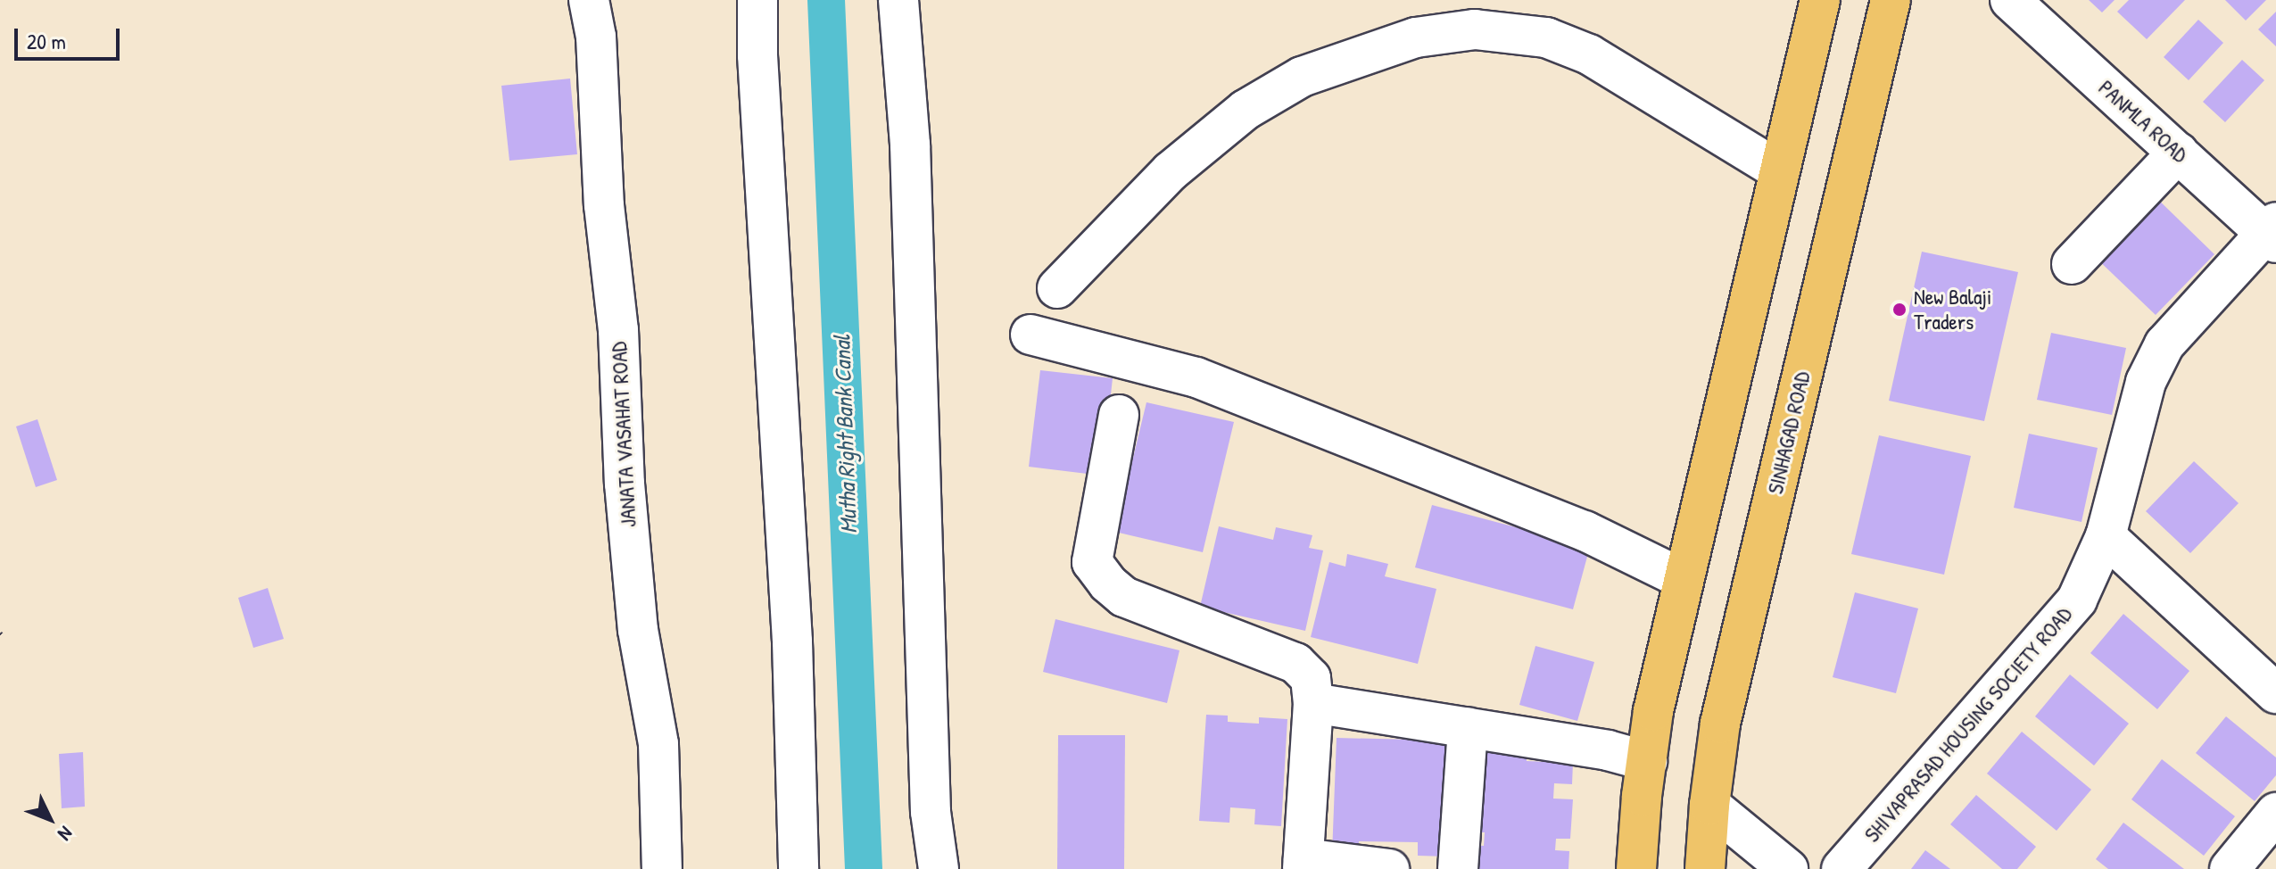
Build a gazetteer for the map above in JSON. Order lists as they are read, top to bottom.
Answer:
{
  "streets": {
    "main road": ["SINHAGAD ROAD"],
    "street": ["PANMLA ROAD", "JANATA VASAHAT ROAD", "SHIVAPRASAD HOUSING SOCIETY ROAD"]
  },
  "crossings": [
    ["PANMLA ROAD", "SHIVAPRASAD HOUSING SOCIETY ROAD"]
  ],
  "water": ["Mutha Right Bank Canal"],
  "places": ["New Balaji Traders"],
  "scale_bar": "20 m",
  "north": "bottom right"
}
